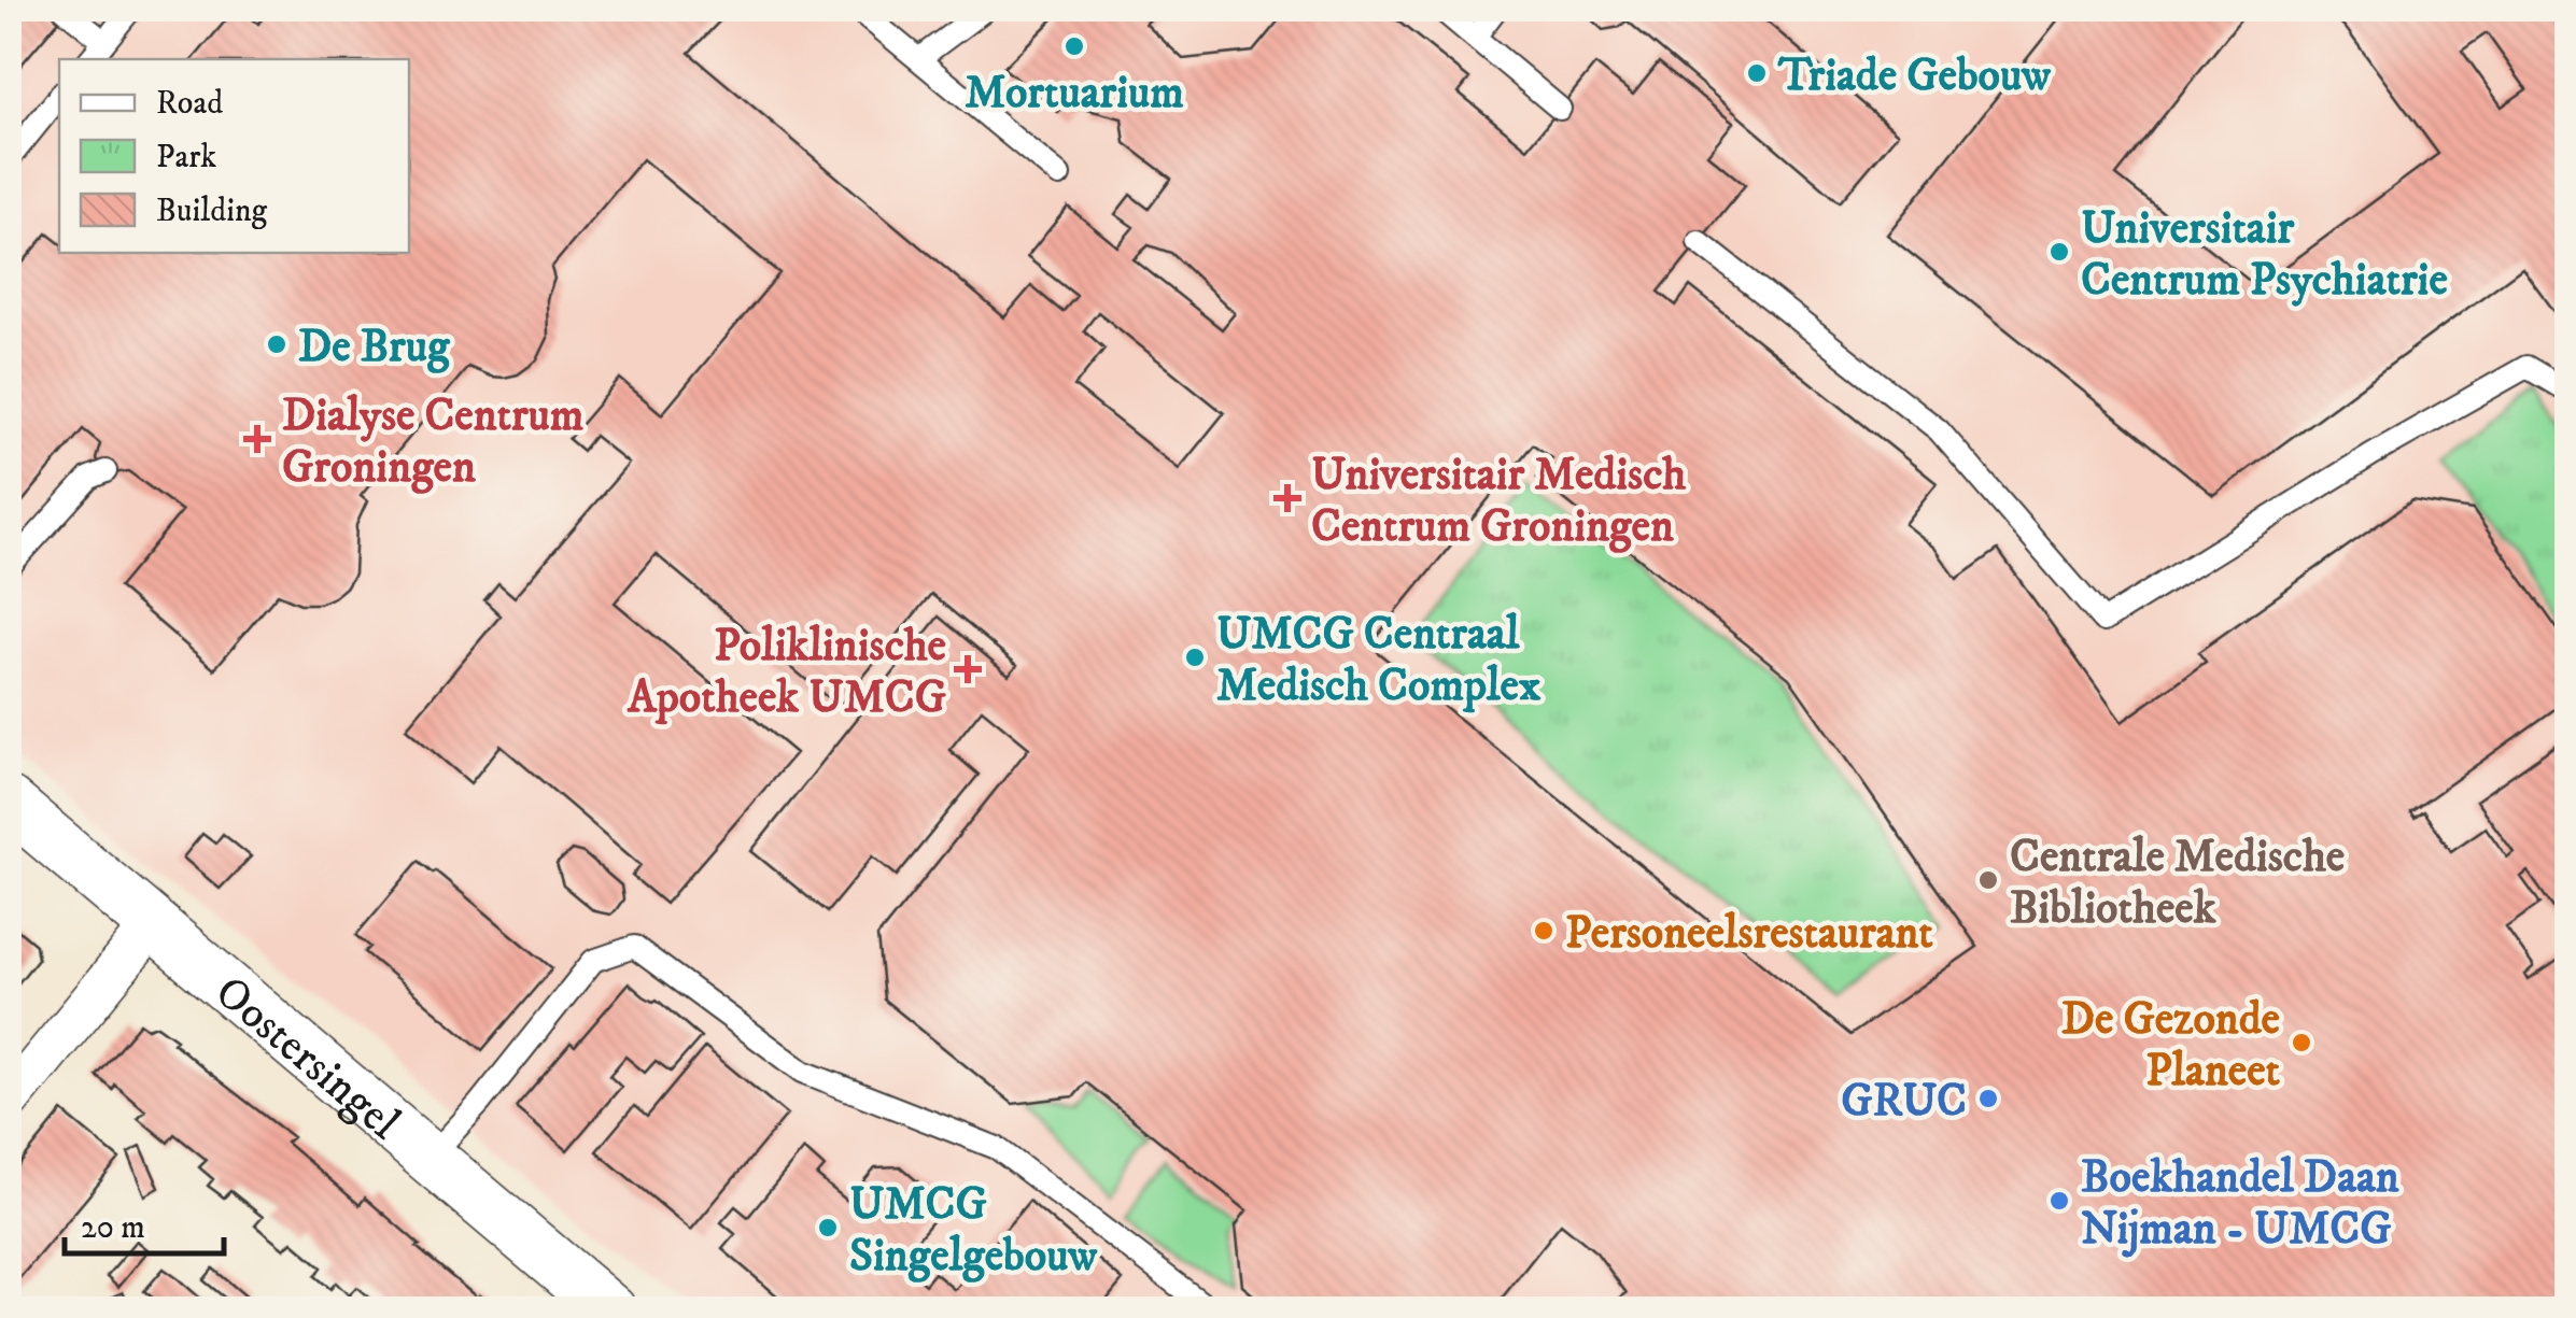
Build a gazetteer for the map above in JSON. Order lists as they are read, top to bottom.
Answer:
{
  "streets": {
    "street": ["Oostersingel"]
  },
  "places": {
    "other": [
      "Mortuarium",
      "Triade Gebouw",
      "Universitair Centrum Psychiatrie",
      "De Brug",
      "UMCG Centraal Medisch Complex",
      "Centrale Medische Bibliotheek",
      "Personeelsrestaurant",
      "De Gezonde Planeet",
      "GRUC",
      "Boekhandel Daan Nijman - UMCG",
      "UMCG Singelgebouw"
    ],
    "health": ["Dialyse Centrum Groningen", "Universitair Medisch Centrum Groningen", "Poliklinische Apotheek UMCG"]
  },
  "legend": ["Road", "Park", "Building"],
  "scale_bar": "20 m"
}
